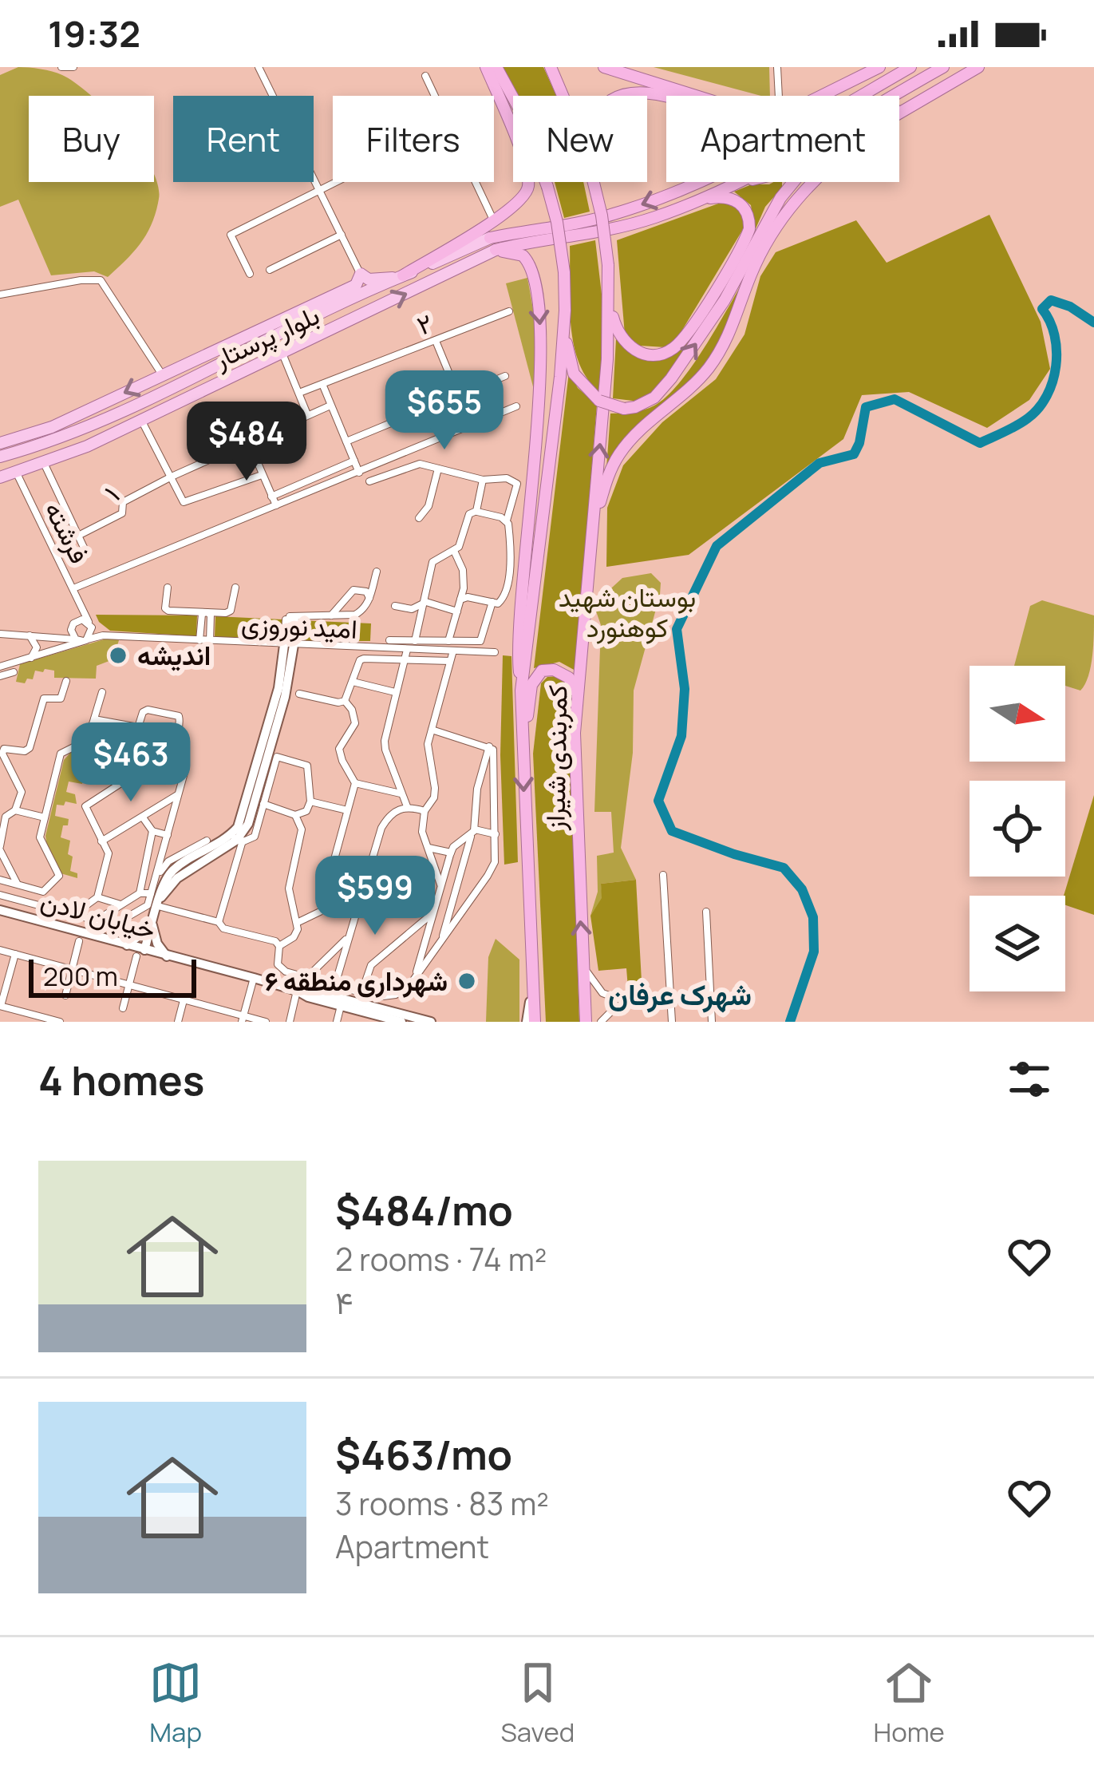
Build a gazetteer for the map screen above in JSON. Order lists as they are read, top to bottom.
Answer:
{
  "streets": {
    "highway": ["کمربندی شیراز"],
    "main road": ["بلوار پرستار"],
    "street": [
      "۲",
      "۱",
      "فرشته",
      "امید نوروزی",
      "خیابان لادن"
    ]
  },
  "crossings": [
    ["بلوار پرستار", "فرشته"],
    ["فرشته", "امید نوروزی"]
  ],
  "districts": ["شهرک عرفان"],
  "parks": ["بوستان شهید کوهنورد"],
  "places": ["اندیشه", "شهرداری منطقه ۶"],
  "scale_bar": "200 m",
  "north": "right",
  "page": {
    "status": "19:32",
    "chip": [
      "Buy",
      "Rent",
      "Filters",
      "New",
      "Apartment"
    ],
    "price": [
      "$655",
      "$484",
      "$463",
      "$599"
    ],
    "scale": "200 m",
    "heading": "4 homes",
    "list": [
      {
        "name": "$484/mo",
        "note": "2 rooms · 74 m² · ۴"
      },
      {
        "name": "$463/mo",
        "note": "3 rooms · 83 m² · Apartment"
      }
    ],
    "tabs": ["Map", "Saved", "Home"]
  }
}
